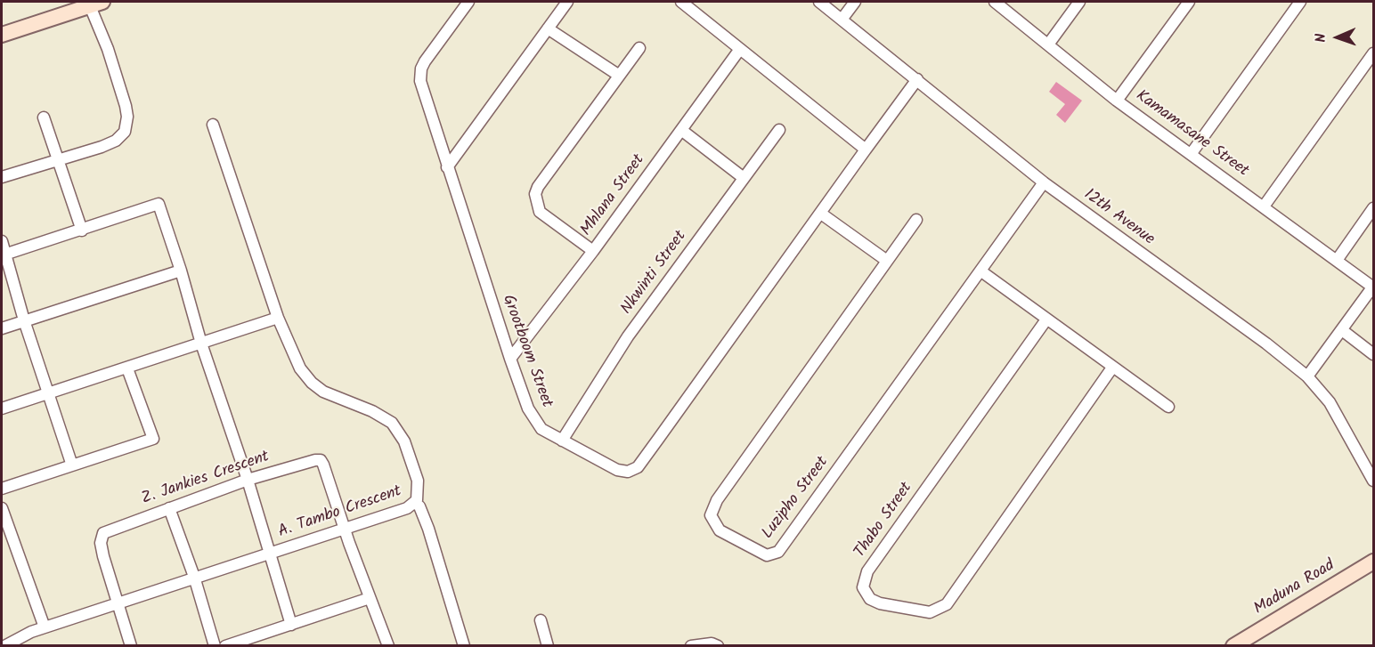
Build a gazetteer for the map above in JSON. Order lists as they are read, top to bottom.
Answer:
{
  "streets": {
    "street": [
      "Kamamasane Street",
      "Mhlana Street",
      "12th Avenue",
      "Nkwinti Street",
      "Grootboom Street",
      "Z. Jankies Crescent",
      "Luzipho Street",
      "A. Tambo Crescent",
      "Thabo Street",
      "Maduna Road"
    ]
  },
  "crossings": [
    ["Mhlana Street", "Grootboom Street"],
    ["12th Avenue", "Grootboom Street"],
    ["12th Avenue", "Luzipho Street"],
    ["Nkwinti Street", "Grootboom Street"],
    ["Z. Jankies Crescent", "A. Tambo Crescent"]
  ],
  "north": "left"
}
